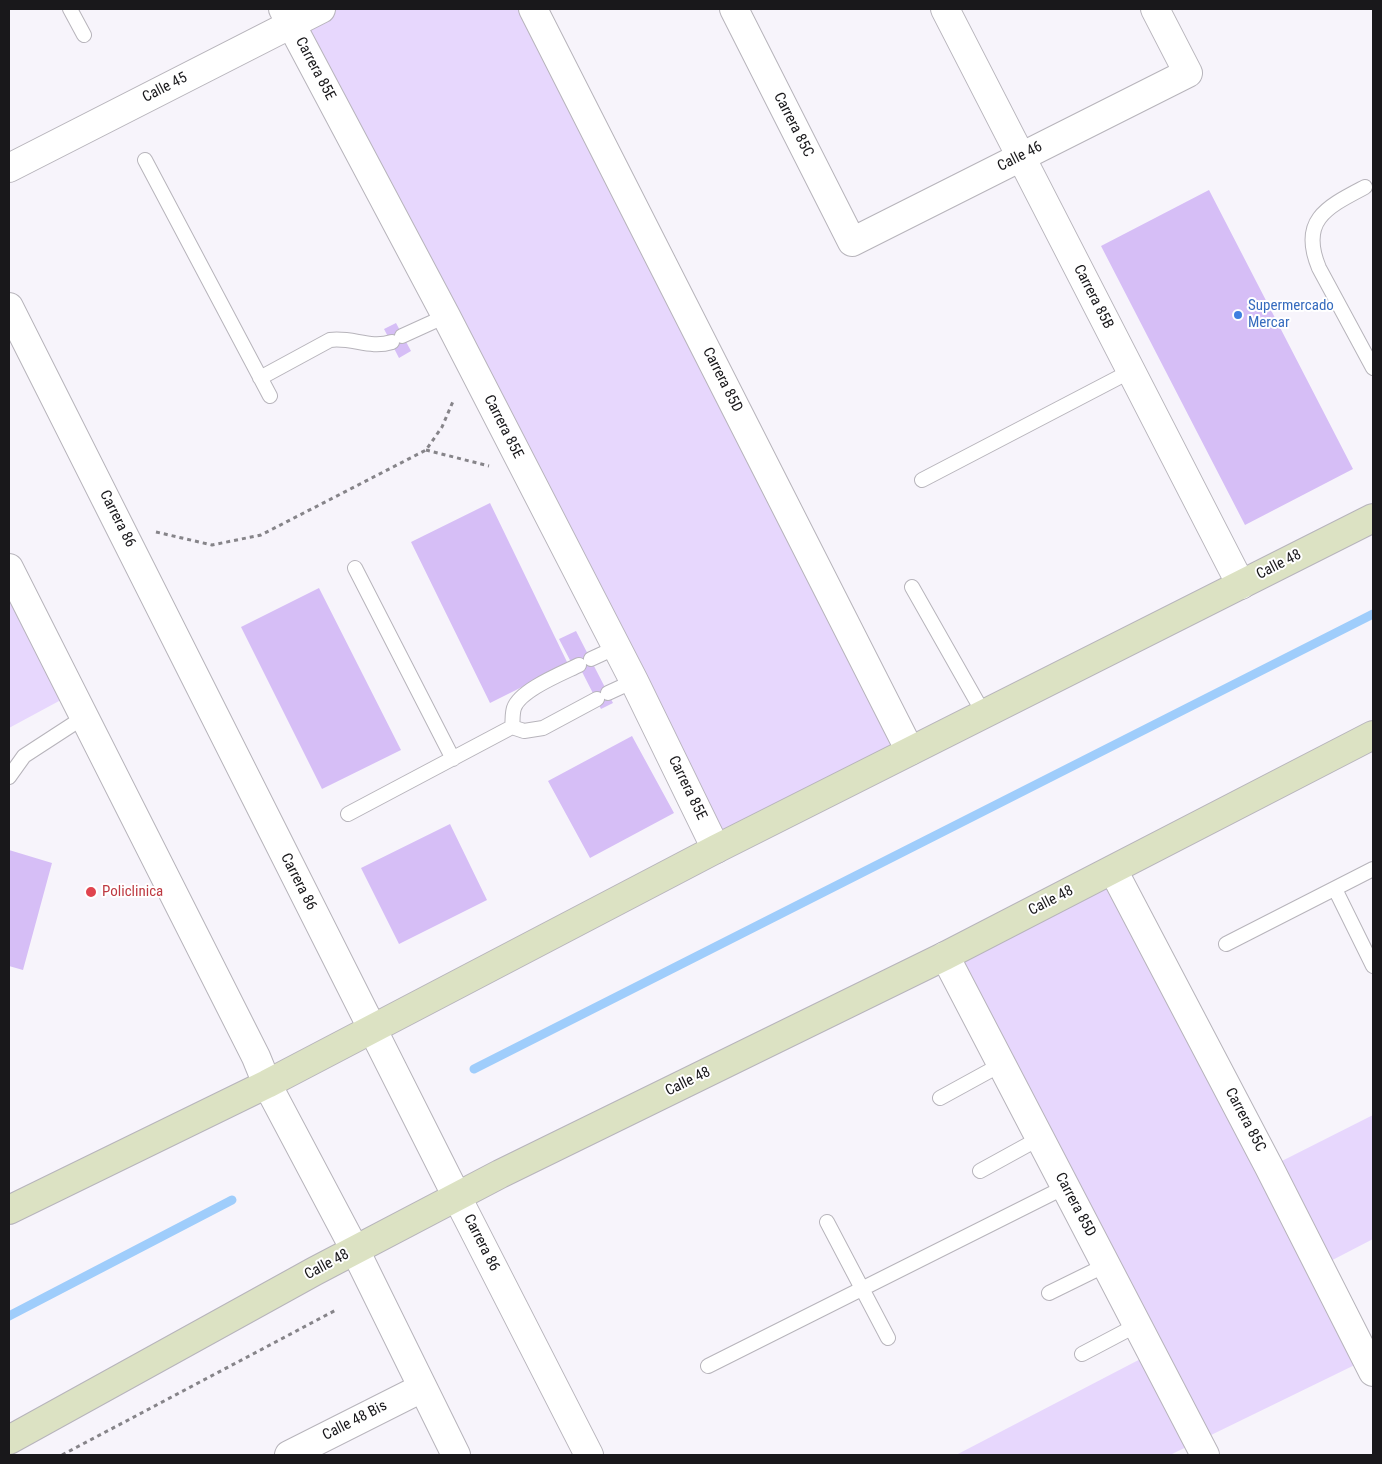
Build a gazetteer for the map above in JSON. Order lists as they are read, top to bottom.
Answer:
{
  "streets": {
    "main road": ["Calle 48"],
    "street": [
      "Carrera 85E",
      "Calle 45",
      "Carrera 85C",
      "Calle 46",
      "Carrera 85B",
      "Carrera 85D",
      "Carrera 86",
      "Calle 48 Bis"
    ]
  },
  "crossings": [
    ["Carrera 85E", "Calle 45"],
    ["Carrera 85E", "Calle 48"],
    ["Carrera 85C", "Calle 46"],
    ["Carrera 85C", "Calle 48"],
    ["Calle 46", "Carrera 85B"],
    ["Carrera 85B", "Calle 48"],
    ["Carrera 85D", "Calle 48"],
    ["Carrera 86", "Calle 48"]
  ],
  "places": ["Supermercado Mercar", "Policlinica"]
}
